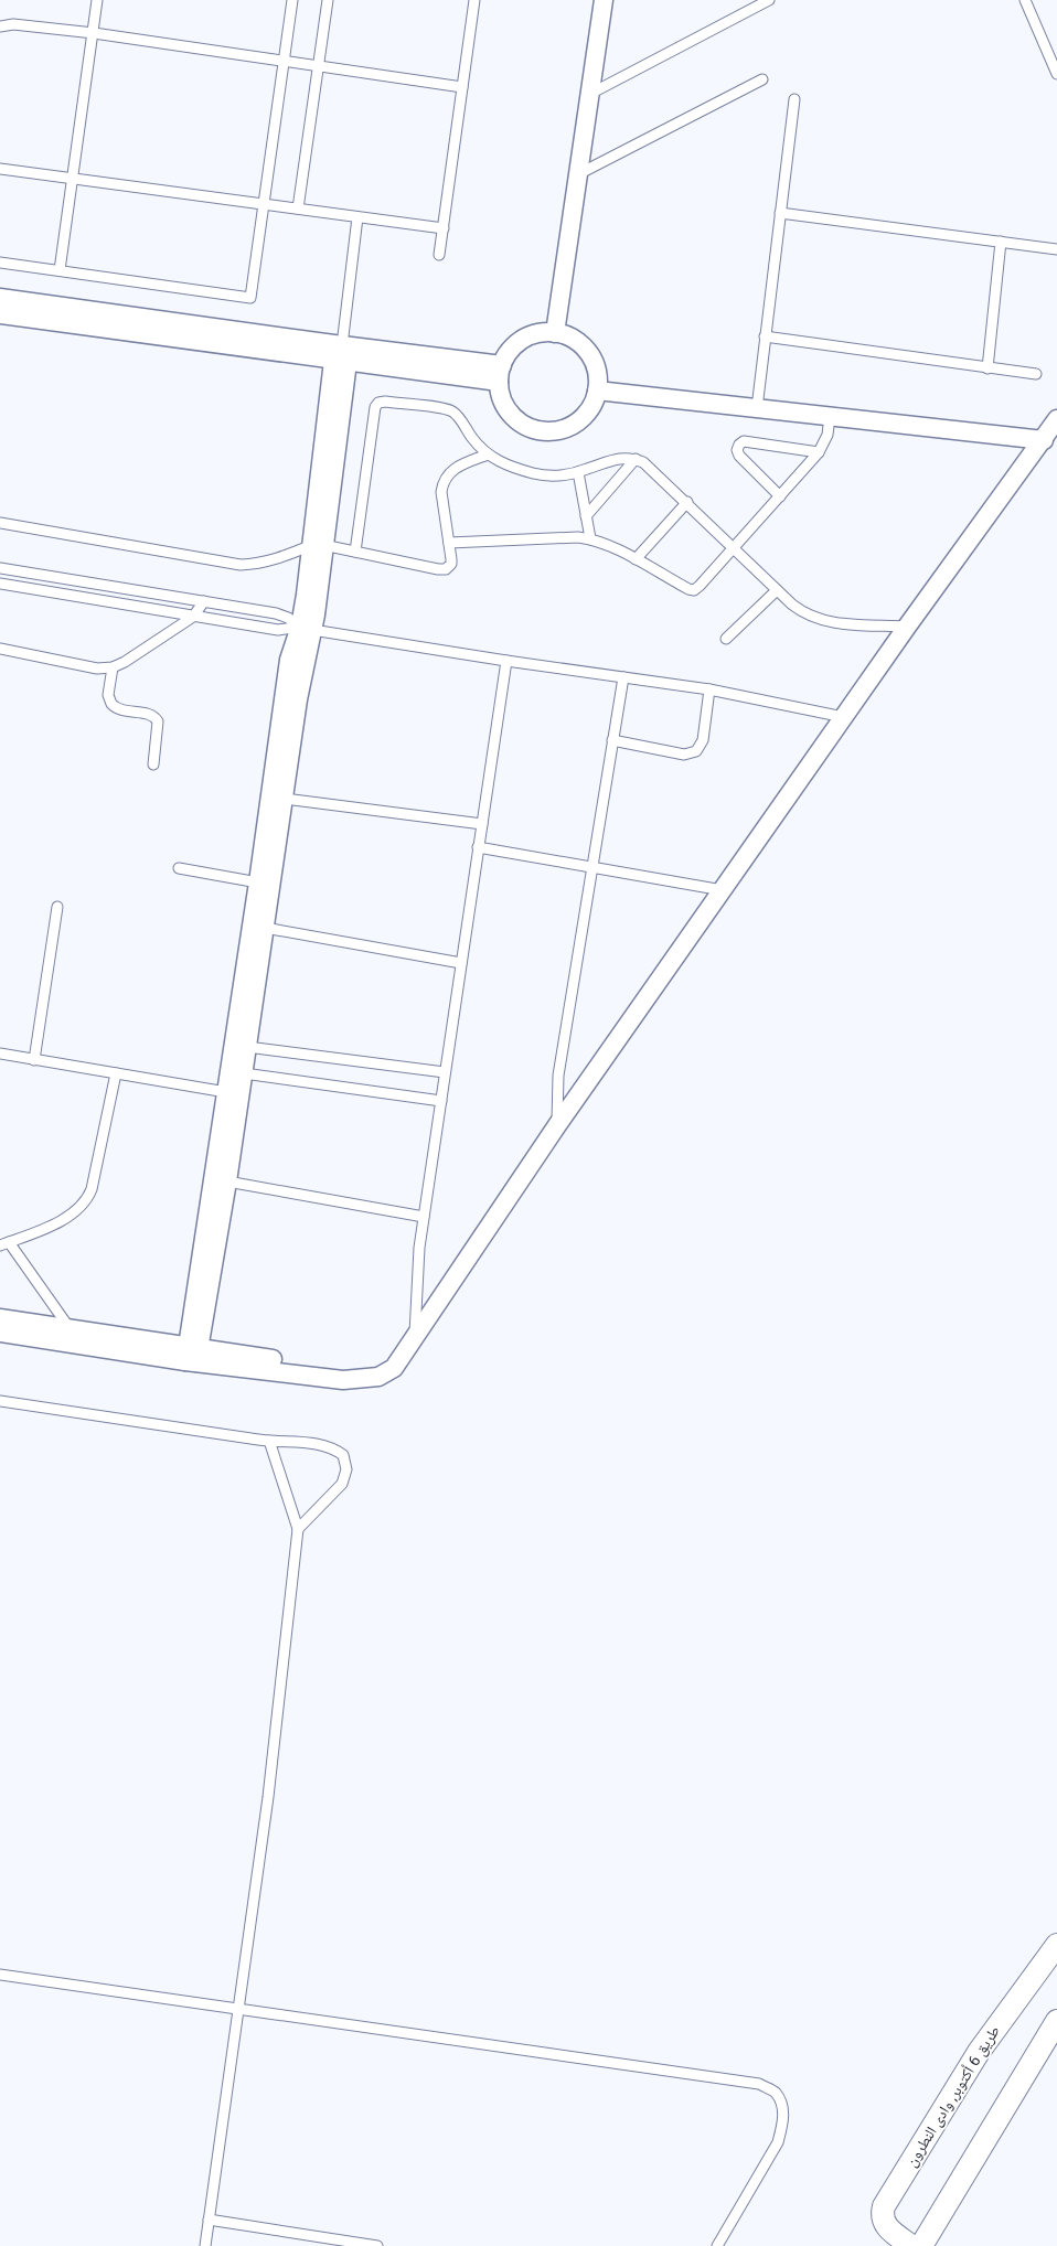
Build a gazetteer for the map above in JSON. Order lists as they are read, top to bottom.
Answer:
{
  "streets": {
    "street": ["طريق 6 أكتوبر, وادى النطرون"]
  }
}
